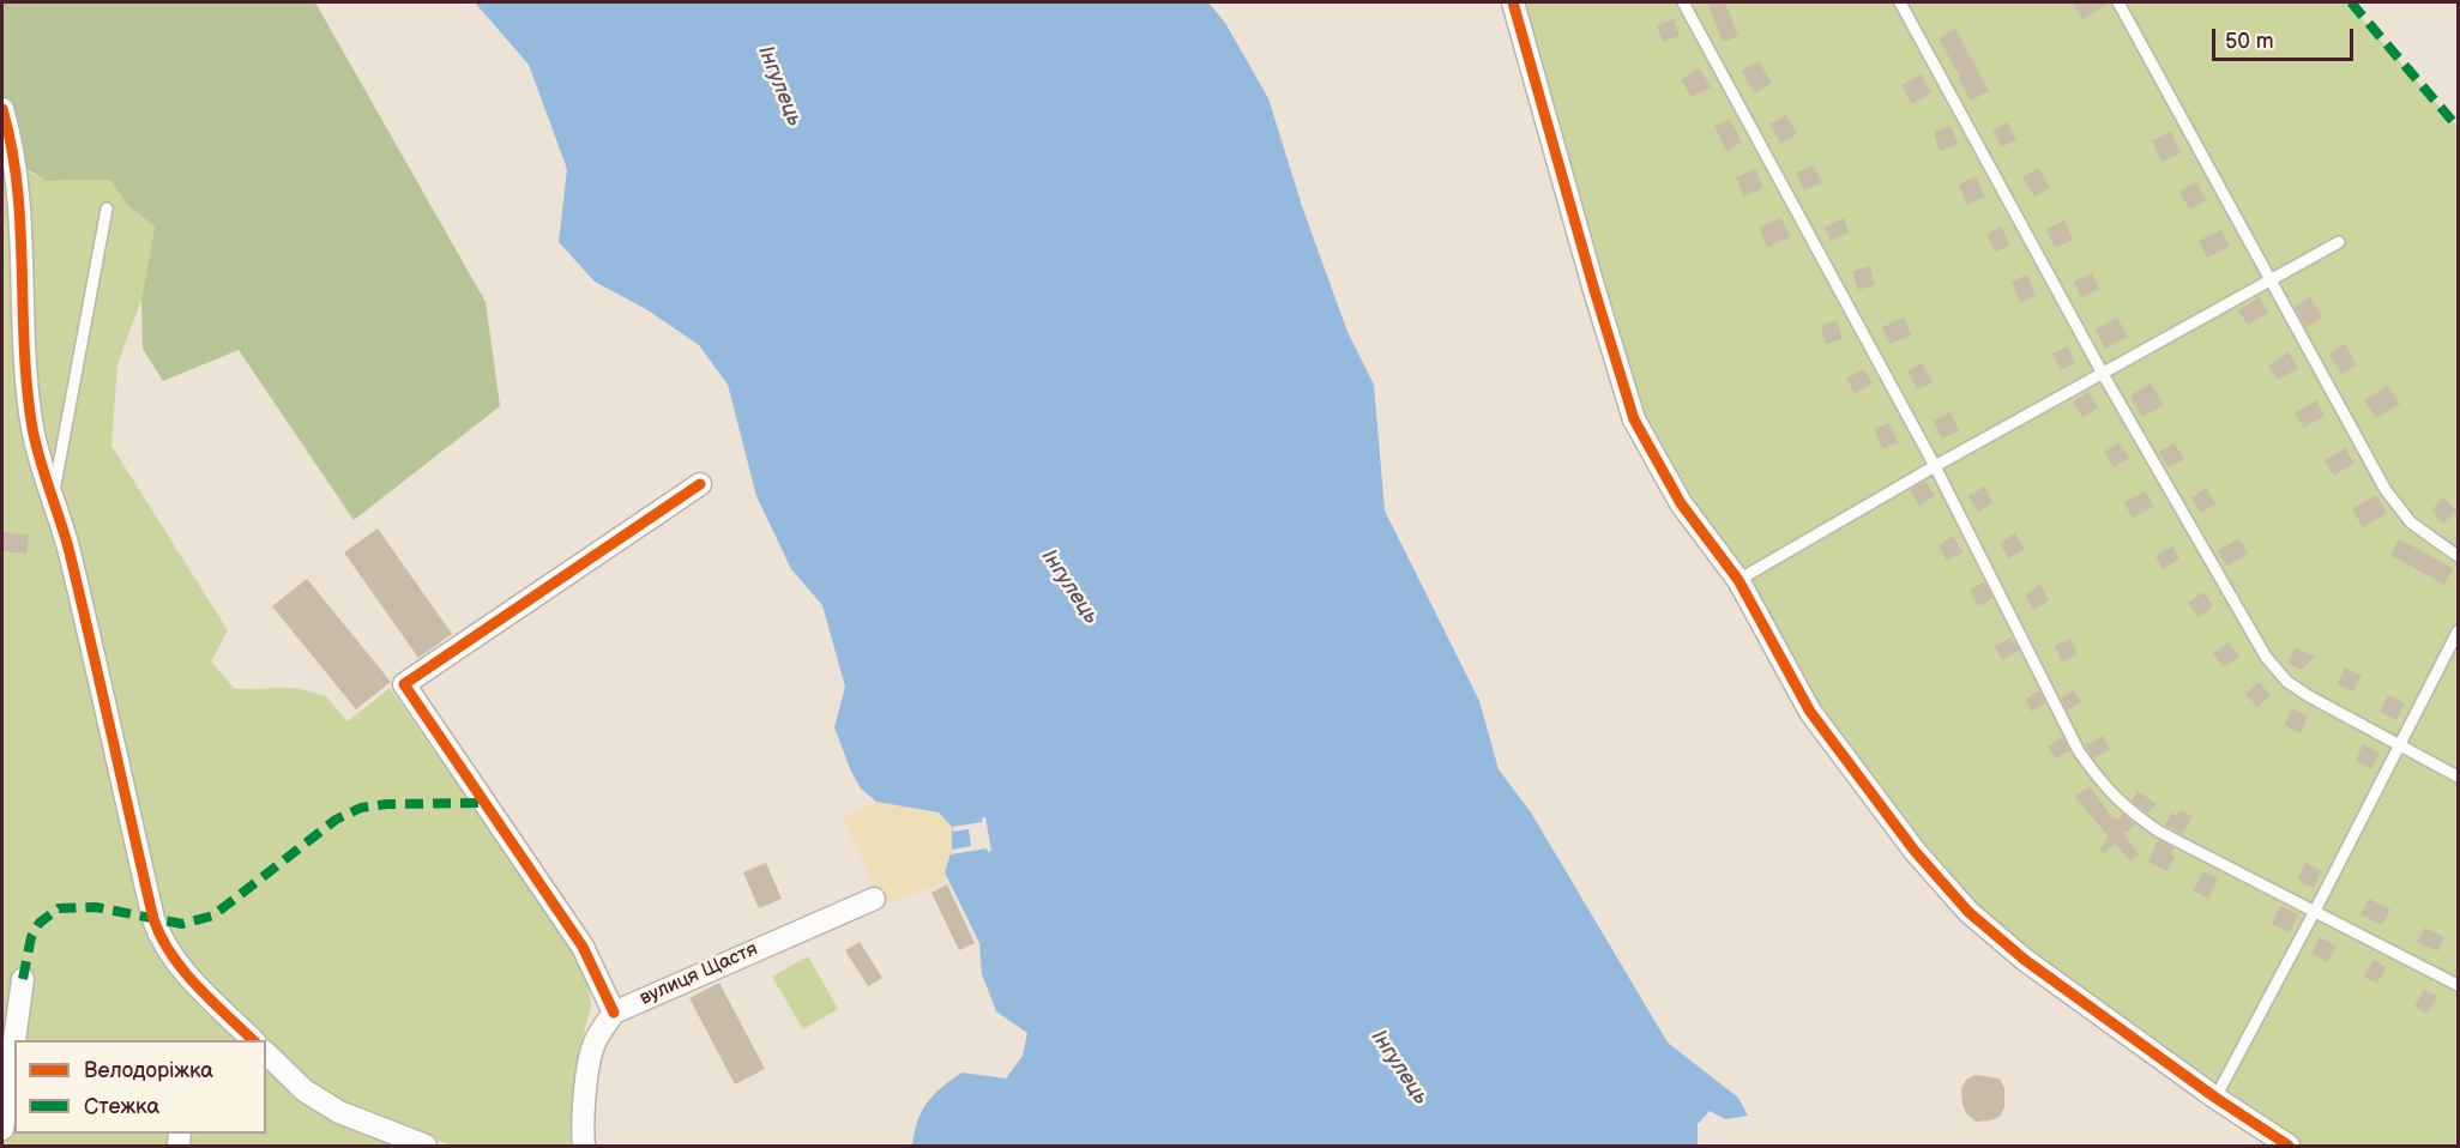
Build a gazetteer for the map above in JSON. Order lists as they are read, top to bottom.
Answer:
{
  "streets": {
    "street": ["вулиця Щастя"]
  },
  "water": ["Інгулець"],
  "legend": ["Велодоріжка", "Стежка"],
  "scale_bar": "50 m"
}
